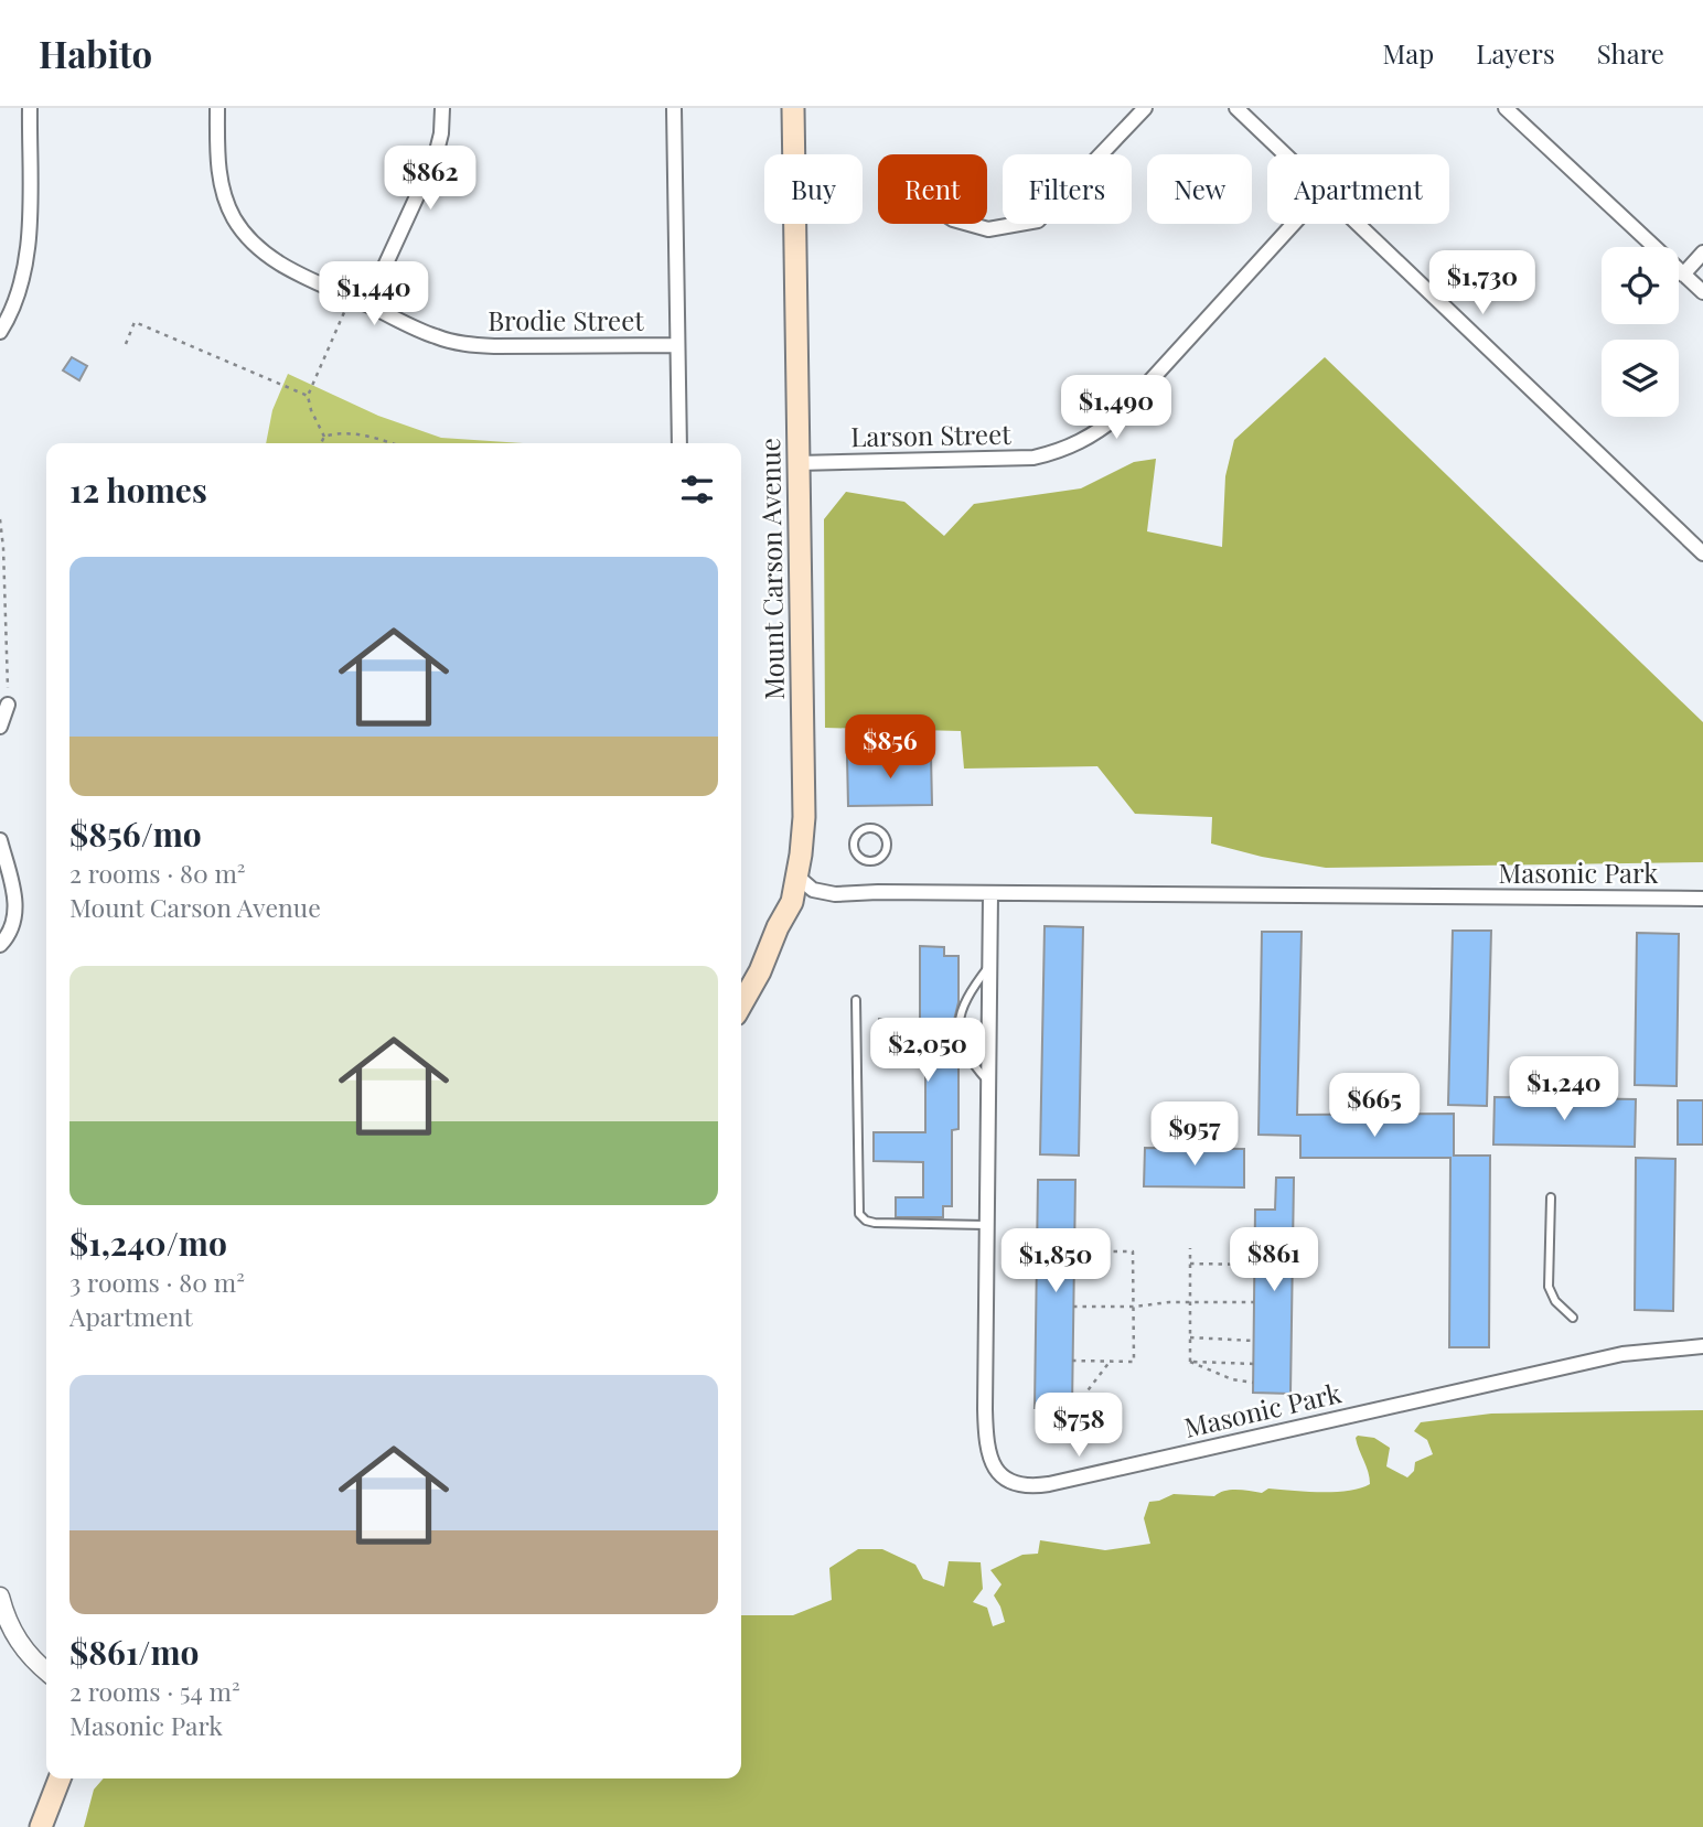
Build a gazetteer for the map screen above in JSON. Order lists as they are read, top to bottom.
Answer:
{
  "streets": {
    "main road": ["Mount Carson Avenue"],
    "street": ["Brodie Street", "Larson Street", "Masonic Park"]
  },
  "crossings": [
    ["Larson Street", "Mount Carson Avenue"],
    ["Mount Carson Avenue", "Masonic Park"]
  ],
  "page": {
    "header": "Habito",
    "nav": ["Map", "Layers", "Share"],
    "price": [
      "$862",
      "$1,730",
      "$1,440",
      "$1,490",
      "$856",
      "$2,050",
      "$1,240",
      "$665",
      "$957",
      "$861",
      "$1,850",
      "$758"
    ],
    "chip": [
      "Buy",
      "Rent",
      "Filters",
      "New",
      "Apartment"
    ],
    "heading": "12 homes",
    "list": [
      {
        "name": "$856/mo",
        "note": "2 rooms · 80 m² · Mount Carson Avenue"
      },
      {
        "name": "$1,240/mo",
        "note": "3 rooms · 80 m² · Apartment"
      },
      {
        "name": "$861/mo",
        "note": "2 rooms · 54 m² · Masonic Park"
      }
    ]
  }
}
